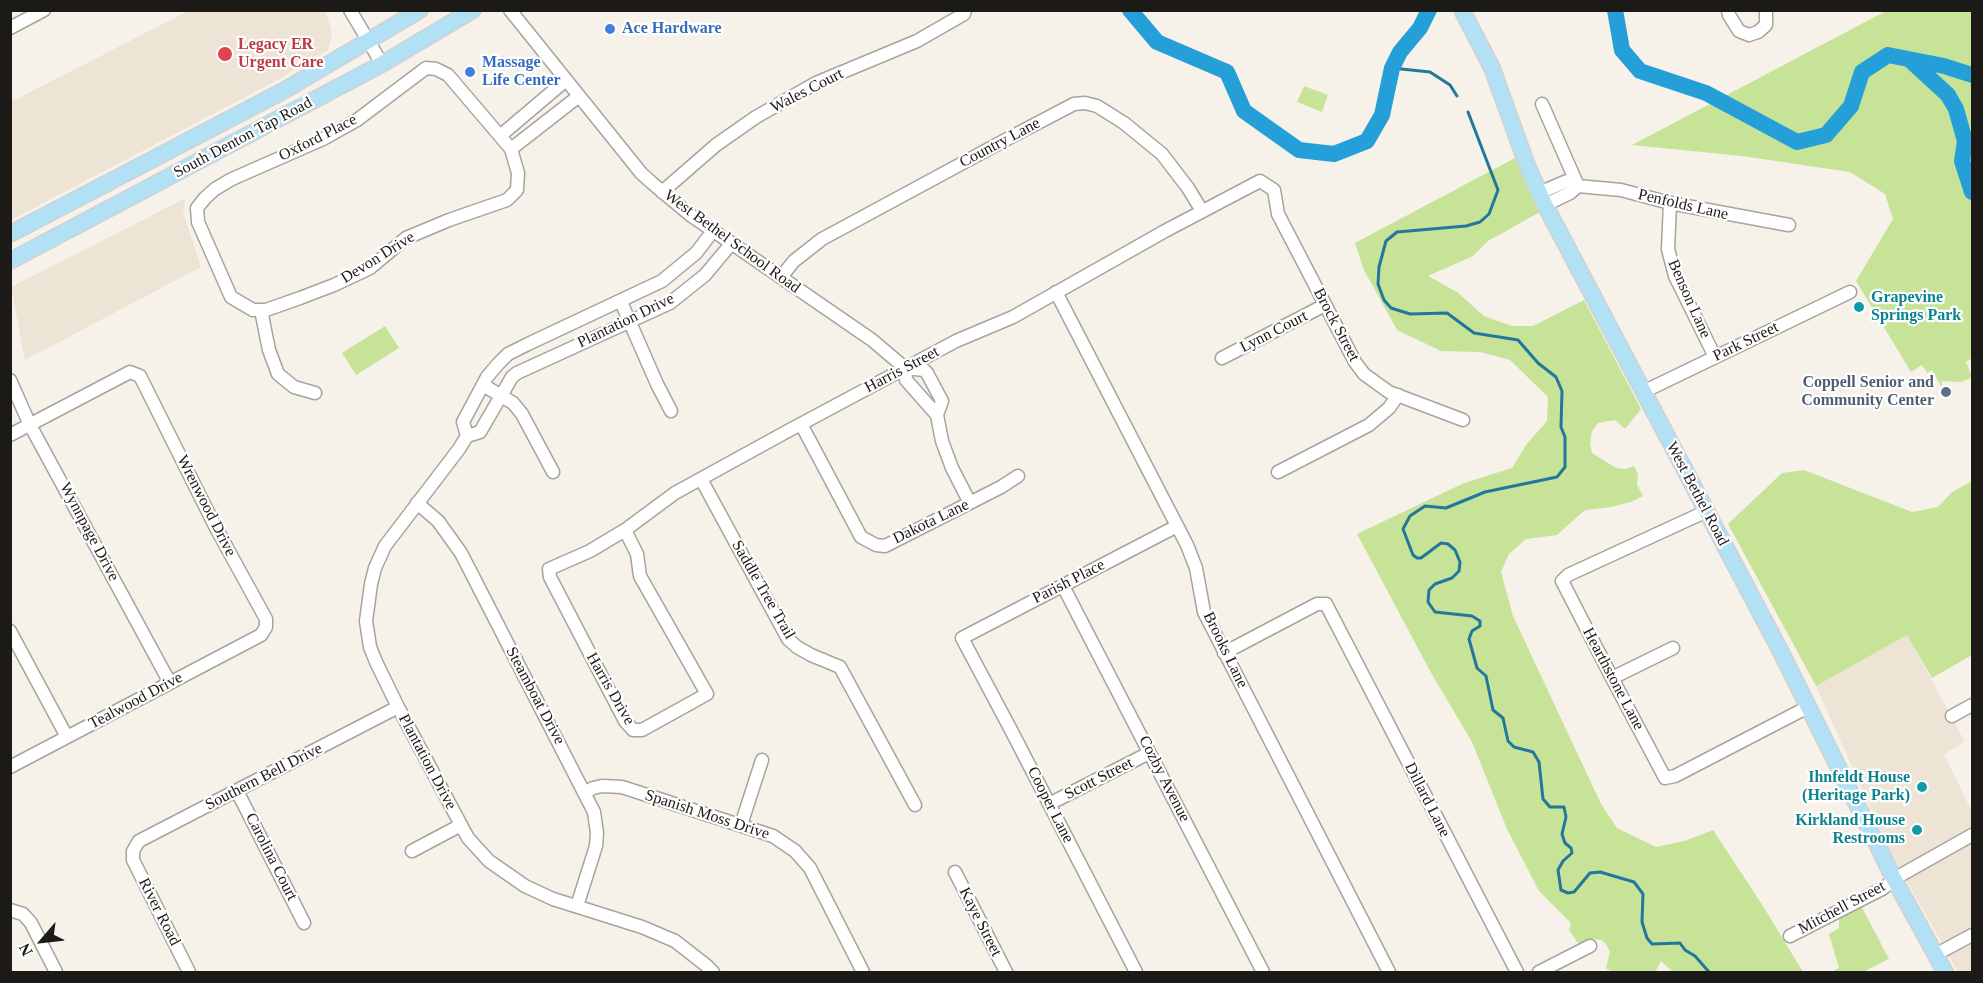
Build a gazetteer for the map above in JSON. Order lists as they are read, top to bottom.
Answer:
{
  "streets": {
    "main road": ["South Denton Tap Road", "West Bethel Road"],
    "street": [
      "Wales Court",
      "Oxford Place",
      "Country Lane",
      "Penfolds Lane",
      "West Bethel School Road",
      "Devon Drive",
      "Benson Lane",
      "Plantation Drive",
      "Brock Street",
      "Lynn Court",
      "Park Street",
      "Harris Street",
      "Wrenwood Drive",
      "Dakota Lane",
      "Wynnpage Drive",
      "Parish Place",
      "Saddle Tree Trail",
      "Brooks Lane",
      "Hearthstone Lane",
      "Harris Drive",
      "Steamboat Drive",
      "Tealwood Drive",
      "Southern Bell Drive",
      "Scott Street",
      "Cozby Avenue",
      "Dillard Lane",
      "Cooper Lane",
      "Spanish Moss Drive",
      "Carolina Court",
      "Mitchell Street",
      "River Road",
      "Kaye Street"
    ]
  },
  "crossings": [
    ["Wales Court", "West Bethel School Road"],
    ["Oxford Place", "Devon Drive"],
    ["Country Lane", "West Bethel School Road"],
    ["Country Lane", "Harris Street"],
    ["Penfolds Lane", "Benson Lane"],
    ["Penfolds Lane", "West Bethel Road"],
    ["West Bethel School Road", "Plantation Drive"],
    ["West Bethel School Road", "Harris Street"],
    ["Benson Lane", "Park Street"],
    ["Plantation Drive", "Steamboat Drive"],
    ["Plantation Drive", "Southern Bell Drive"],
    ["Brock Street", "Lynn Court"],
    ["Brock Street", "Harris Street"],
    ["Park Street", "West Bethel Road"],
    ["Harris Street", "Dakota Lane"],
    ["Harris Street", "Saddle Tree Trail"],
    ["Harris Street", "Brooks Lane"],
    ["Harris Street", "Harris Drive"],
    ["West Bethel Road", "Hearthstone Lane"],
    ["West Bethel Road", "Mitchell Street"],
    ["Wrenwood Drive", "Wynnpage Drive"],
    ["Wrenwood Drive", "Tealwood Drive"],
    ["Wynnpage Drive", "Tealwood Drive"],
    ["Parish Place", "Brooks Lane"],
    ["Parish Place", "Cozby Avenue"],
    ["Parish Place", "Cooper Lane"],
    ["Brooks Lane", "Dillard Lane"],
    ["Steamboat Drive", "Spanish Moss Drive"],
    ["Southern Bell Drive", "Carolina Court"],
    ["Southern Bell Drive", "River Road"],
    ["Scott Street", "Cozby Avenue"],
    ["Scott Street", "Cooper Lane"]
  ],
  "places": [
    "Ace Hardware",
    "Legacy ER Urgent Care",
    "Massage Life Center",
    "Grapevine Springs Park",
    "Coppell Senior and Community Center",
    "Ihnfeldt House (Heritage Park)",
    "Kirkland House Restrooms"
  ],
  "north": "bottom left"
}
